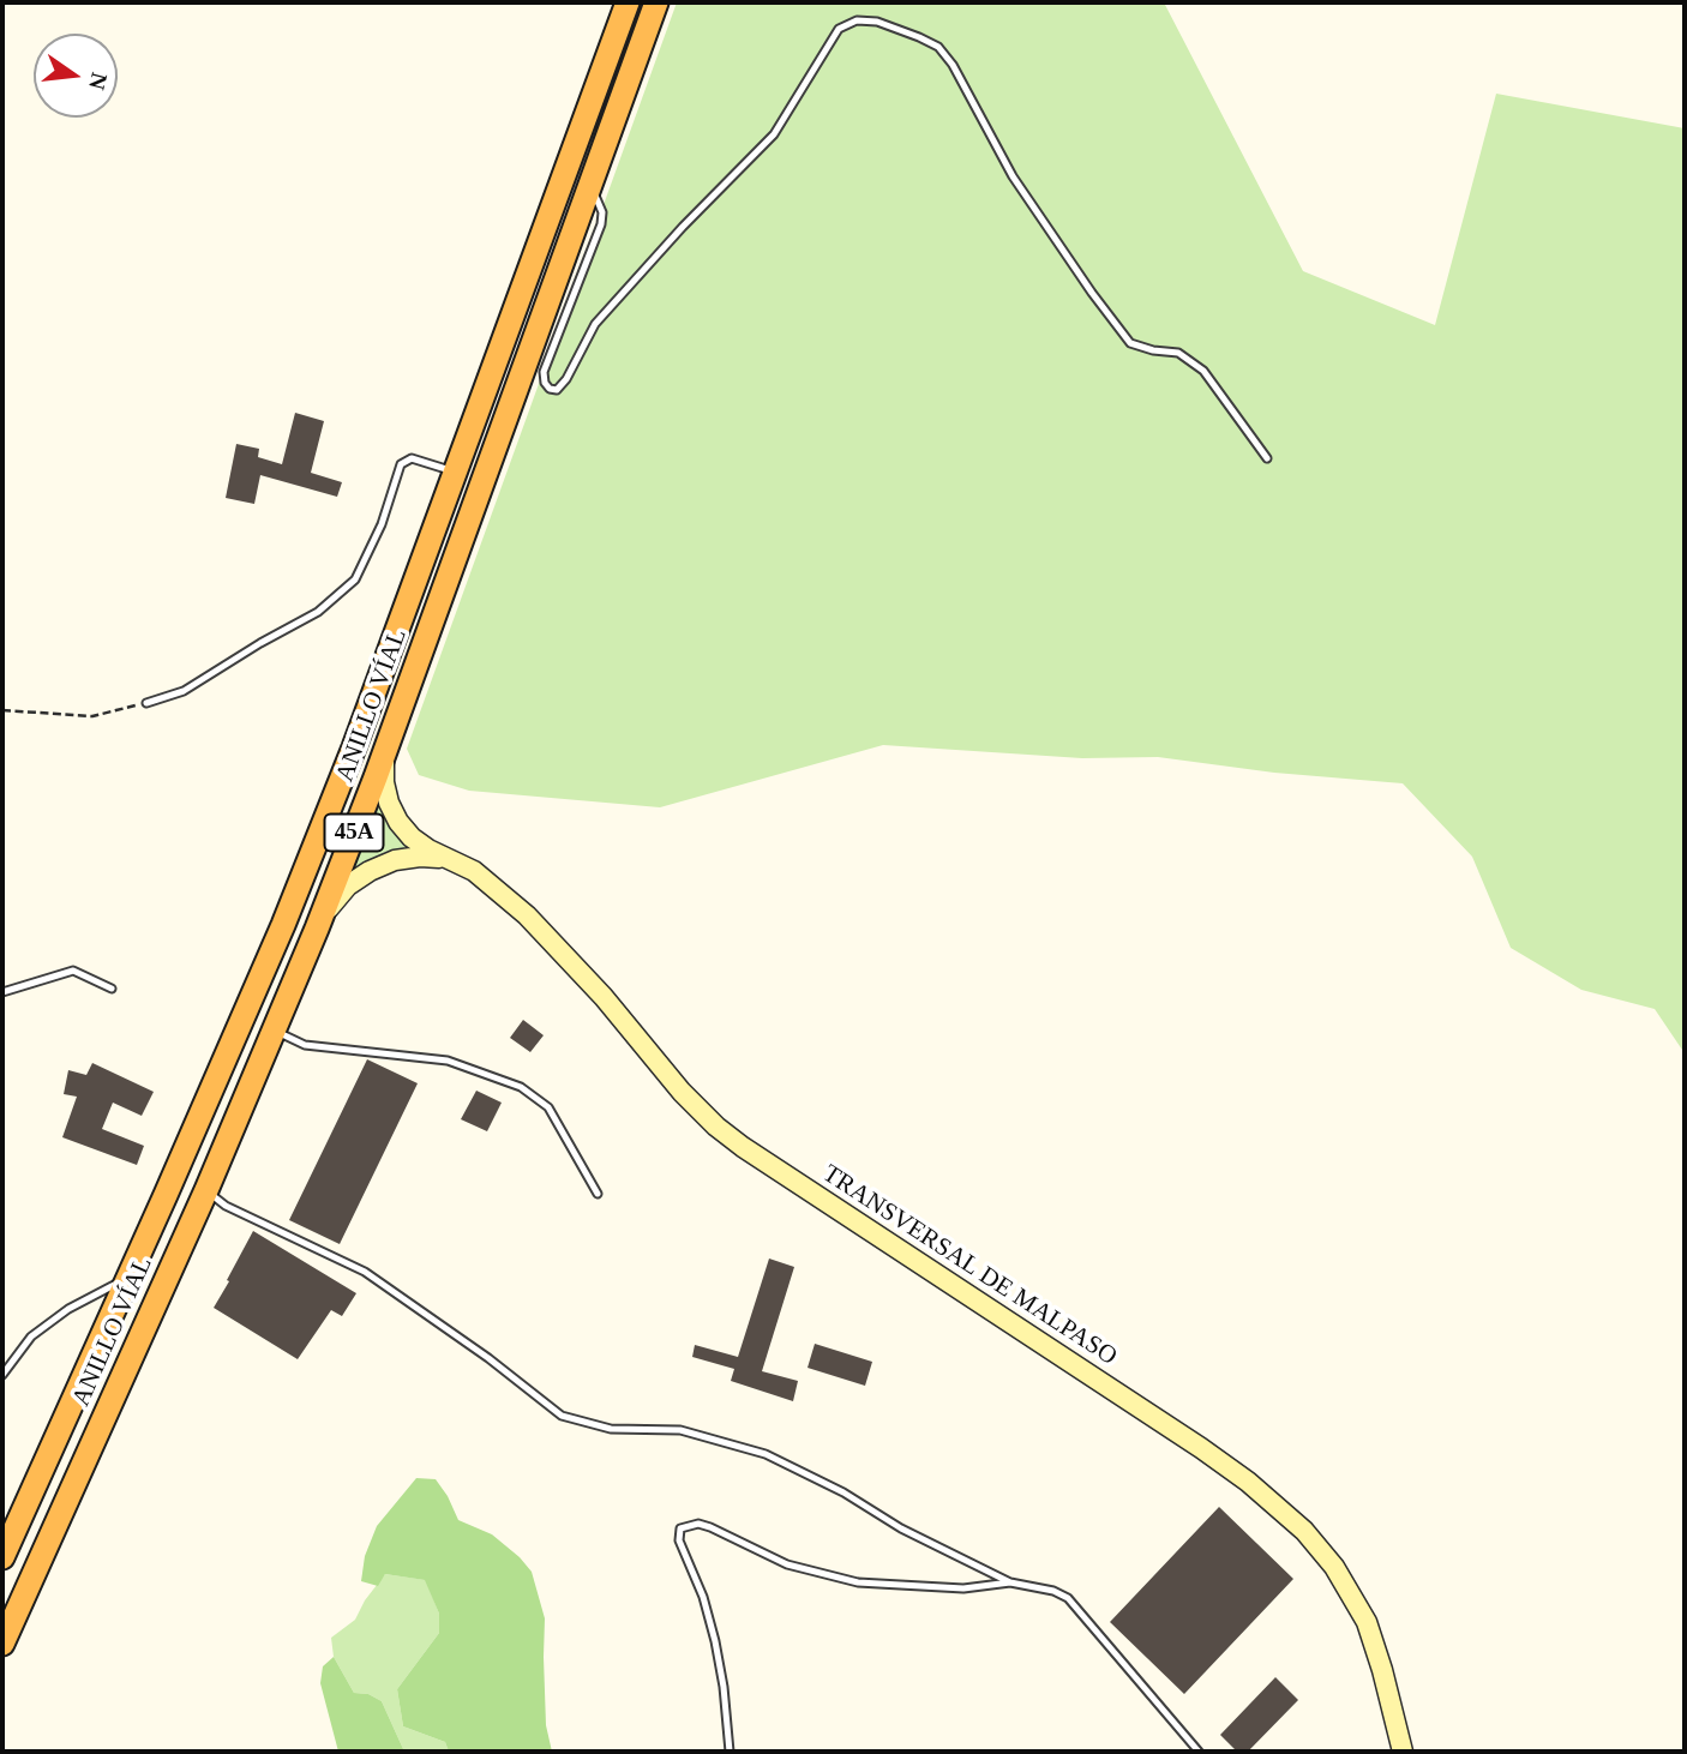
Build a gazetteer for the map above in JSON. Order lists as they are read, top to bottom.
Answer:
{
  "streets": {
    "highway": ["ANILLO VÍAL", "45A"],
    "main road": ["TRANSVERSAL DE MALPASO"]
  },
  "crossings": [
    ["ANILLO VÍAL", "TRANSVERSAL DE MALPASO"]
  ],
  "north": "right"
}
